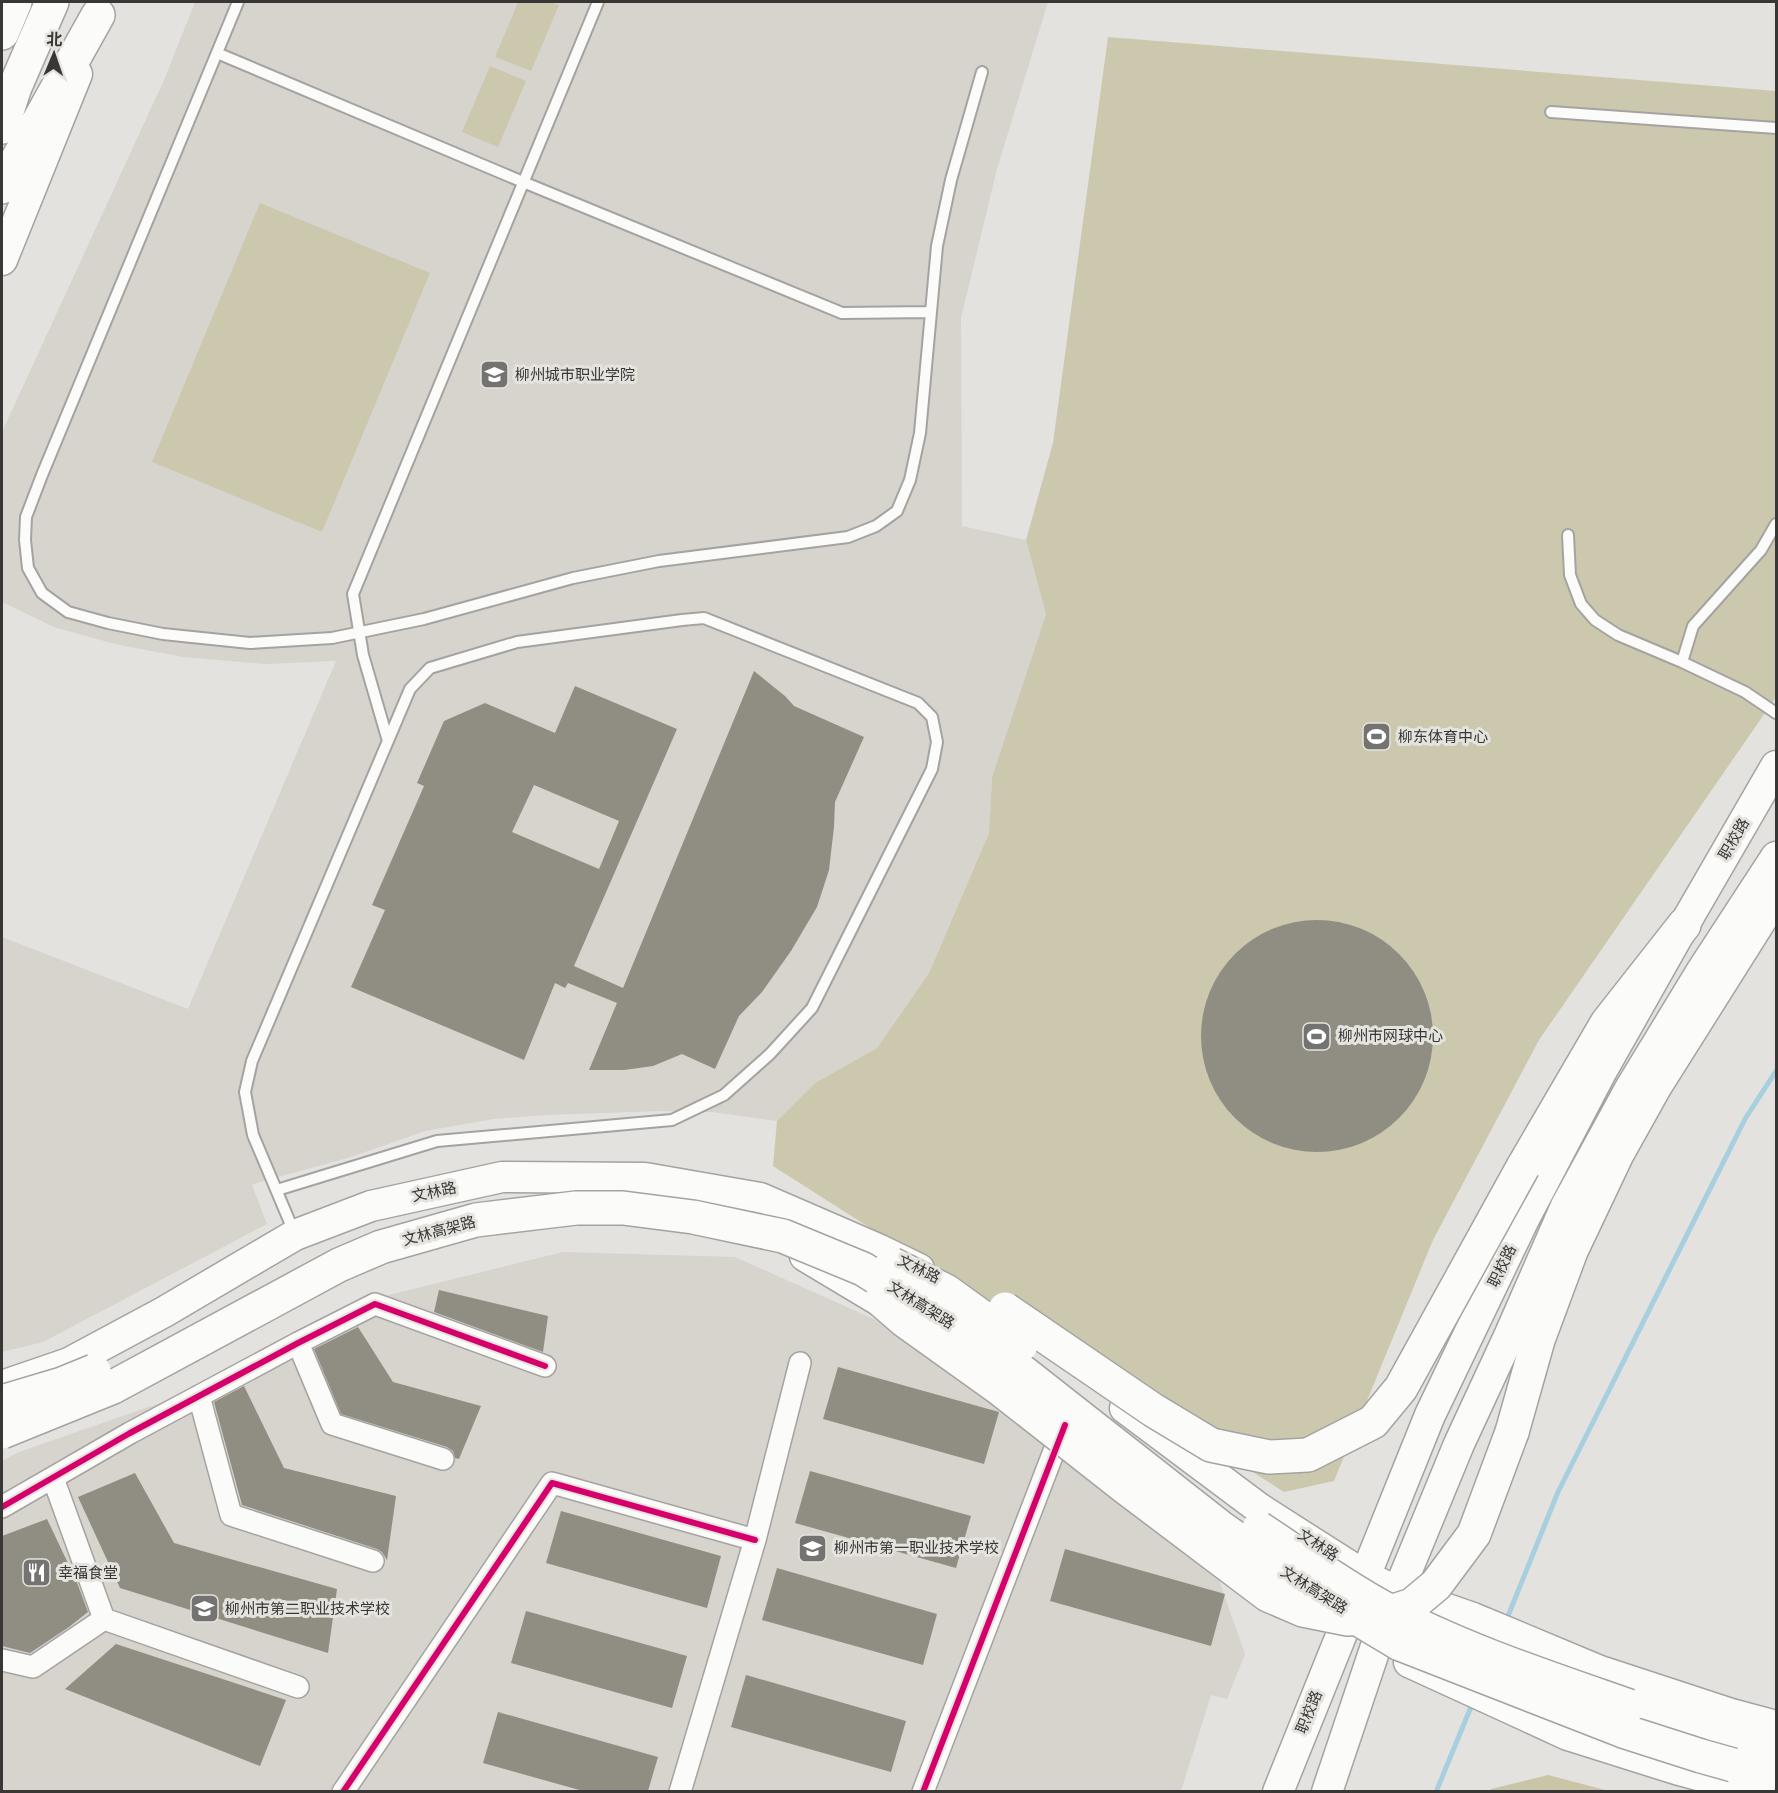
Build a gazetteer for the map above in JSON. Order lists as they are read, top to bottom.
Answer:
{
  "streets": {
    "main road": ["职校路", "文林路", "文林高架路"]
  },
  "crossings": [
    ["职校路", "文林路"]
  ],
  "places": {
    "school or university": ["柳州城市职业学院", "柳州市第一职业技术学校", "柳州市第二职业技术学校"],
    "sports": ["柳东体育中心", "柳州市网球中心"],
    "restaurant": ["幸福食堂"]
  },
  "north": "top"
}
